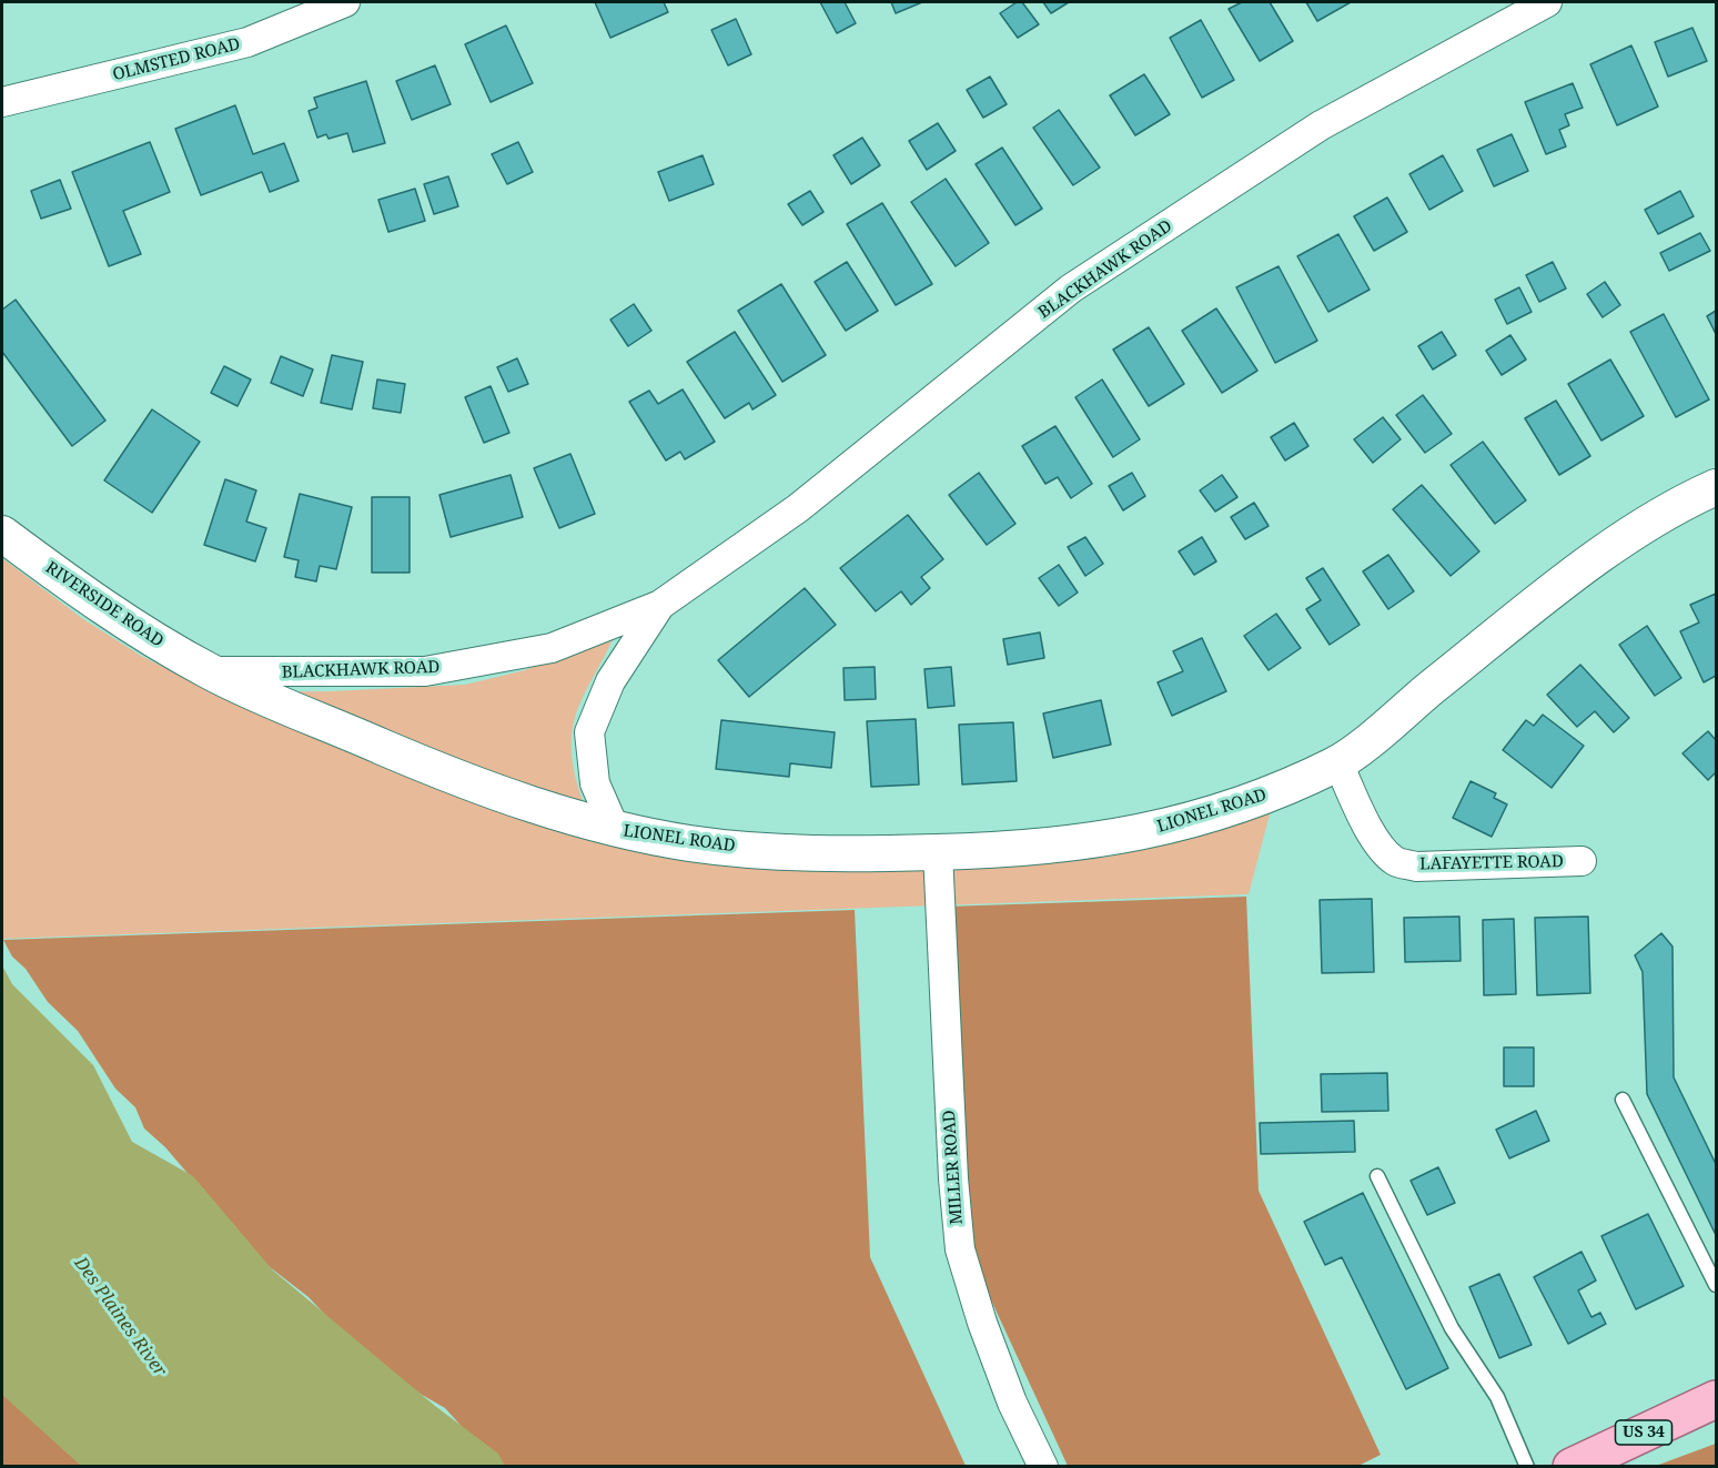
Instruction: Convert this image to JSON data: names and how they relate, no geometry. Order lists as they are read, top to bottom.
{
  "streets": {
    "main road": ["US 34"],
    "street": [
      "OLMSTED ROAD",
      "BLACKHAWK ROAD",
      "RIVERSIDE ROAD",
      "LIONEL ROAD",
      "LAFAYETTE ROAD",
      "MILLER ROAD"
    ]
  },
  "crossings": [
    ["BLACKHAWK ROAD", "RIVERSIDE ROAD"],
    ["BLACKHAWK ROAD", "LIONEL ROAD"],
    ["RIVERSIDE ROAD", "LIONEL ROAD"],
    ["LIONEL ROAD", "LAFAYETTE ROAD"],
    ["LIONEL ROAD", "MILLER ROAD"]
  ],
  "water": ["Des Plaines River"]
}
